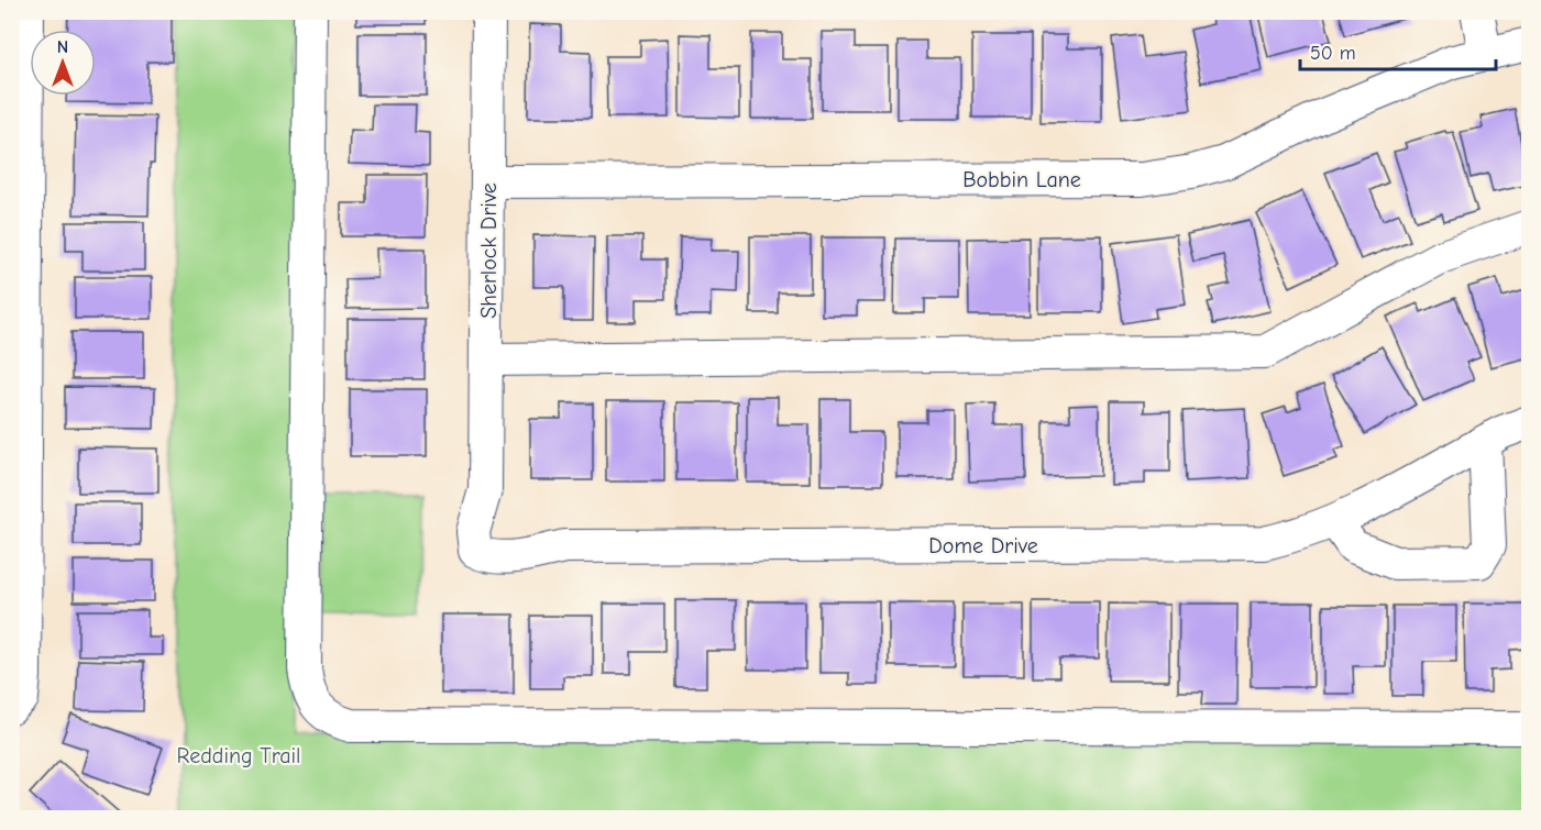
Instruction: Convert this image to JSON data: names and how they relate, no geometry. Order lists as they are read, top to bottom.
{
  "streets": {
    "street": ["Bobbin Lane", "Sherlock Drive", "Dome Drive"]
  },
  "crossings": [
    ["Bobbin Lane", "Sherlock Drive"],
    ["Sherlock Drive", "Dome Drive"]
  ],
  "parks": ["Redding Trail"],
  "scale_bar": "50 m",
  "north": "top"
}
